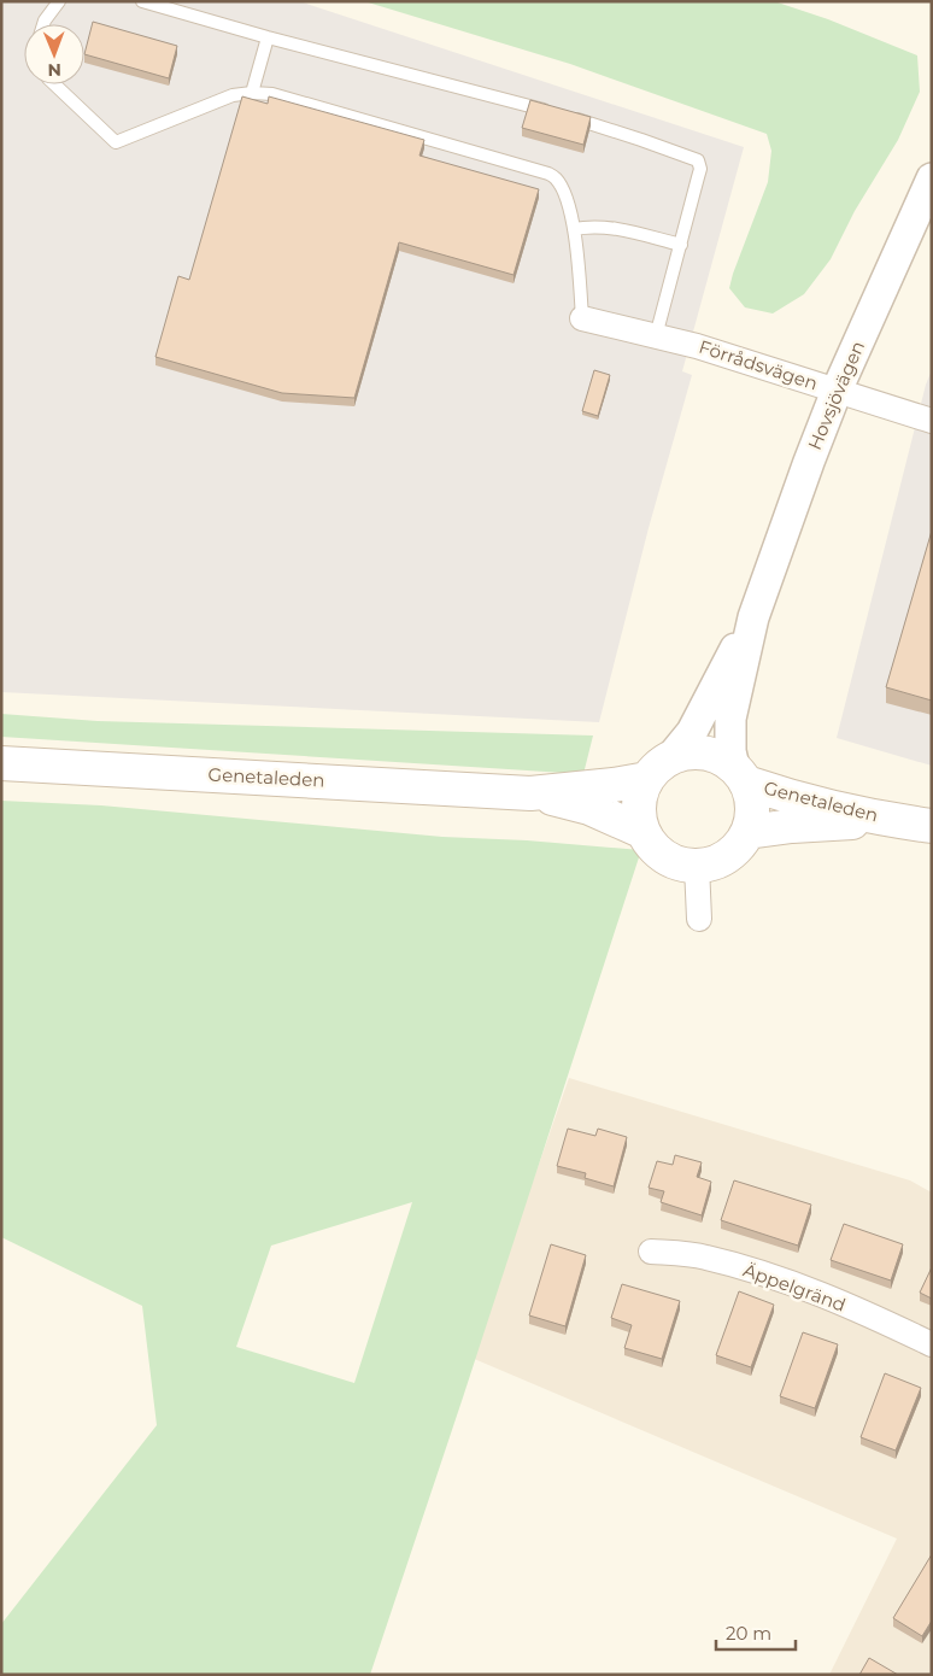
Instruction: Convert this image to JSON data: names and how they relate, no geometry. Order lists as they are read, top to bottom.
{
  "streets": {
    "main road": ["Genetaleden"],
    "street": ["Förrådsvägen", "Hovsjövägen", "Äppelgränd"]
  },
  "crossings": [
    ["Förrådsvägen", "Hovsjövägen"],
    ["Hovsjövägen", "Genetaleden"]
  ],
  "scale_bar": "20 m",
  "north": "bottom"
}
